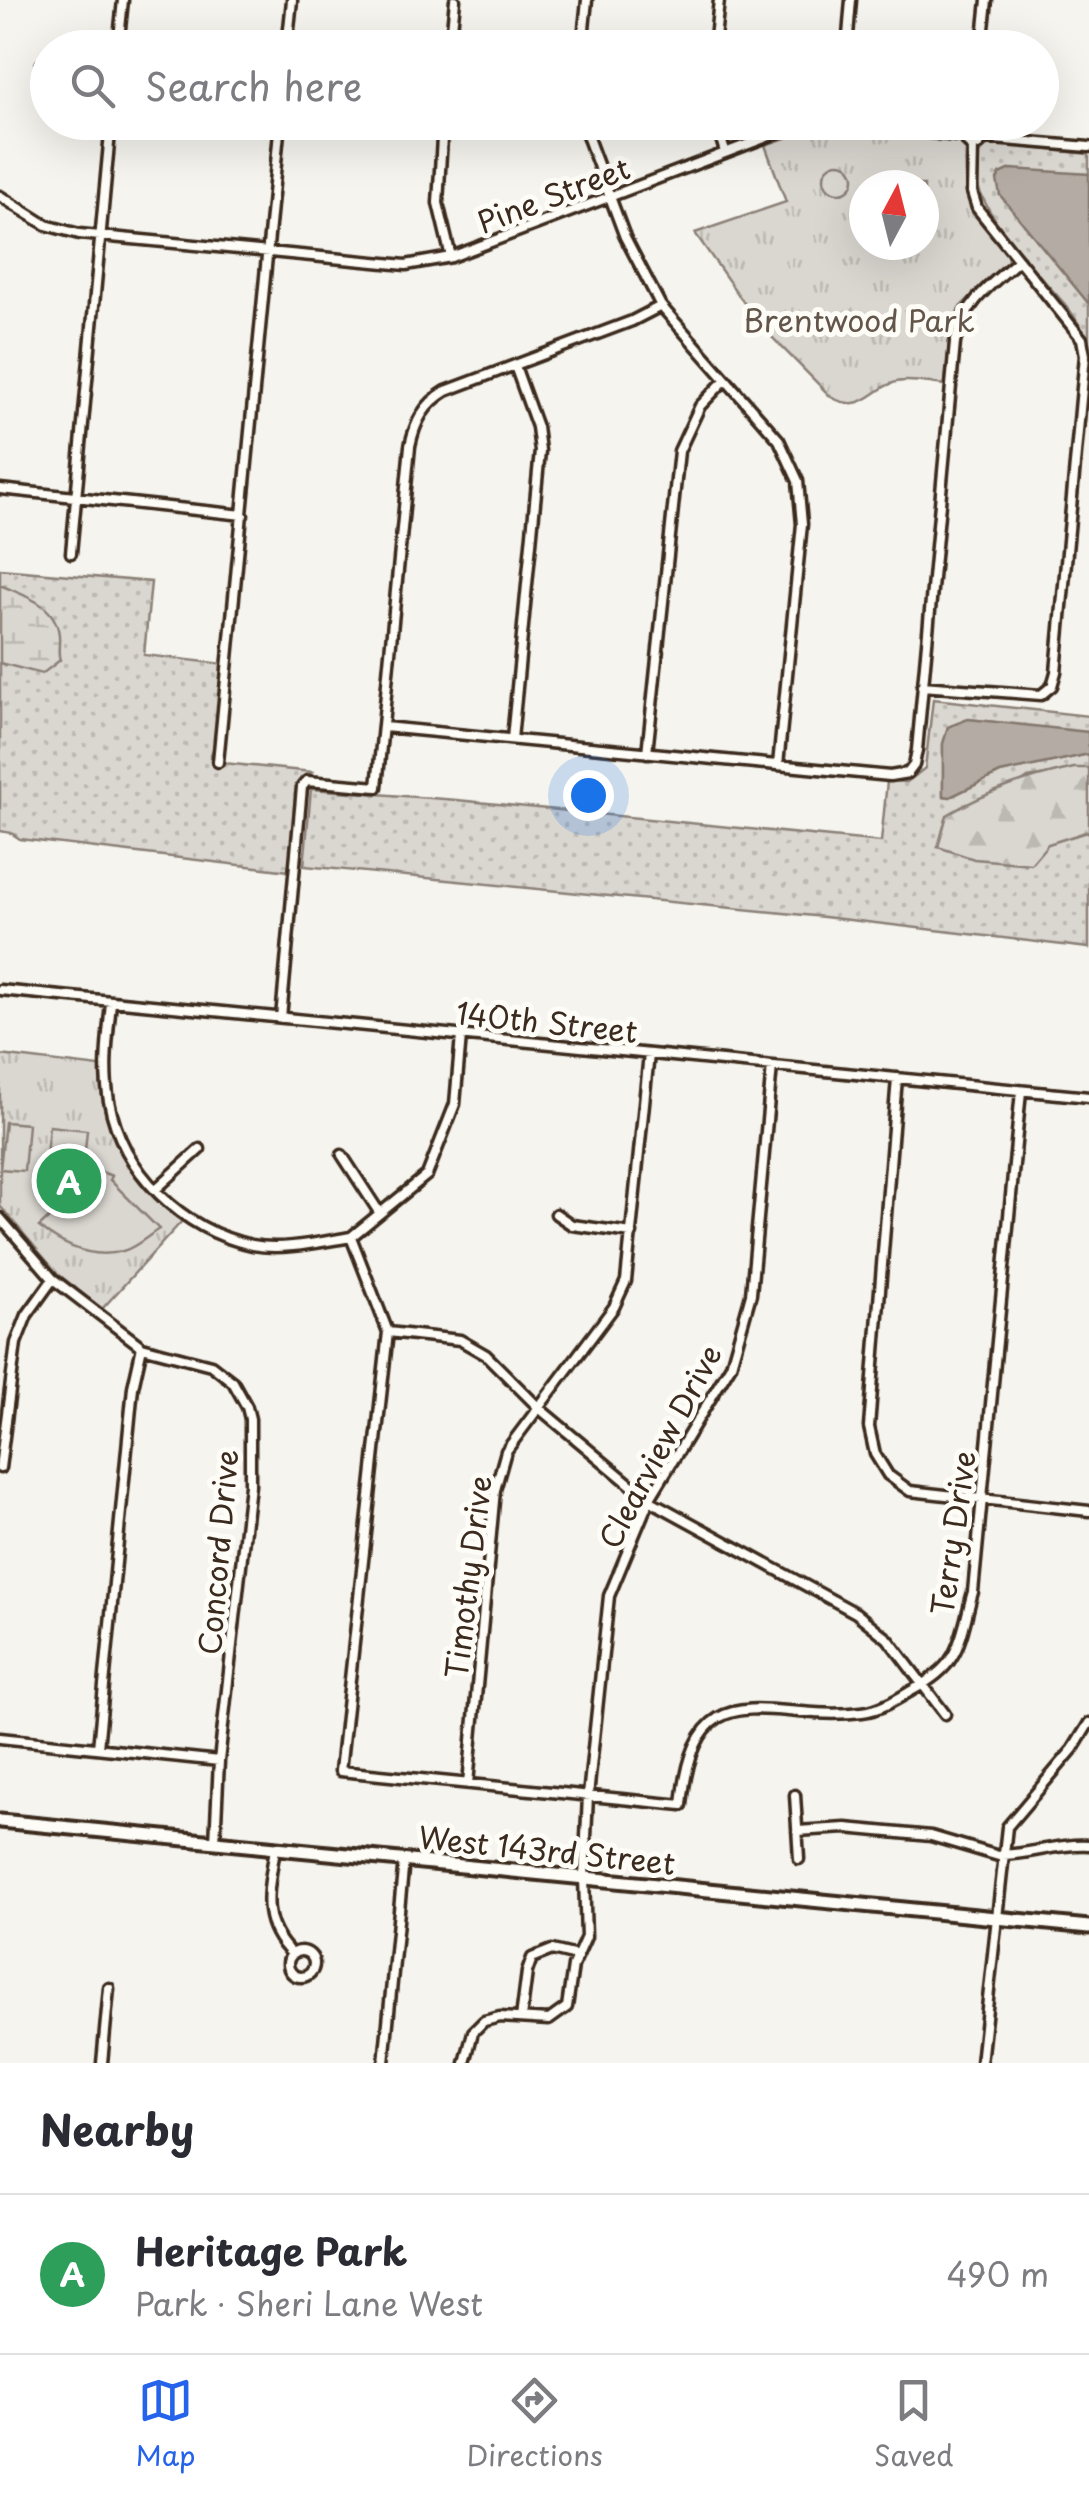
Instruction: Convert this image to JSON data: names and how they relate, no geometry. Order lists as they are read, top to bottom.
{
  "streets": {
    "main road": ["West 143rd Street"],
    "street": [
      "Pine Street",
      "140th Street",
      "Clearview Drive",
      "Terry Drive",
      "Concord Drive",
      "Timothy Drive"
    ]
  },
  "crossings": [
    ["140th Street", "Clearview Drive"],
    ["140th Street", "Terry Drive"],
    ["140th Street", "Timothy Drive"],
    ["Clearview Drive", "Terry Drive"],
    ["Clearview Drive", "West 143rd Street"],
    ["Concord Drive", "West 143rd Street"]
  ],
  "parks": ["Brentwood Park"],
  "north": "top",
  "page": {
    "search": "Search here",
    "pins": "A",
    "heading": "Nearby",
    "list": [
      {
        "mark": "A",
        "name": "Heritage Park",
        "note": "Park · Sheri Lane West",
        "value": "490 m"
      }
    ],
    "nav": ["Map", "Directions", "Saved"]
  }
}
